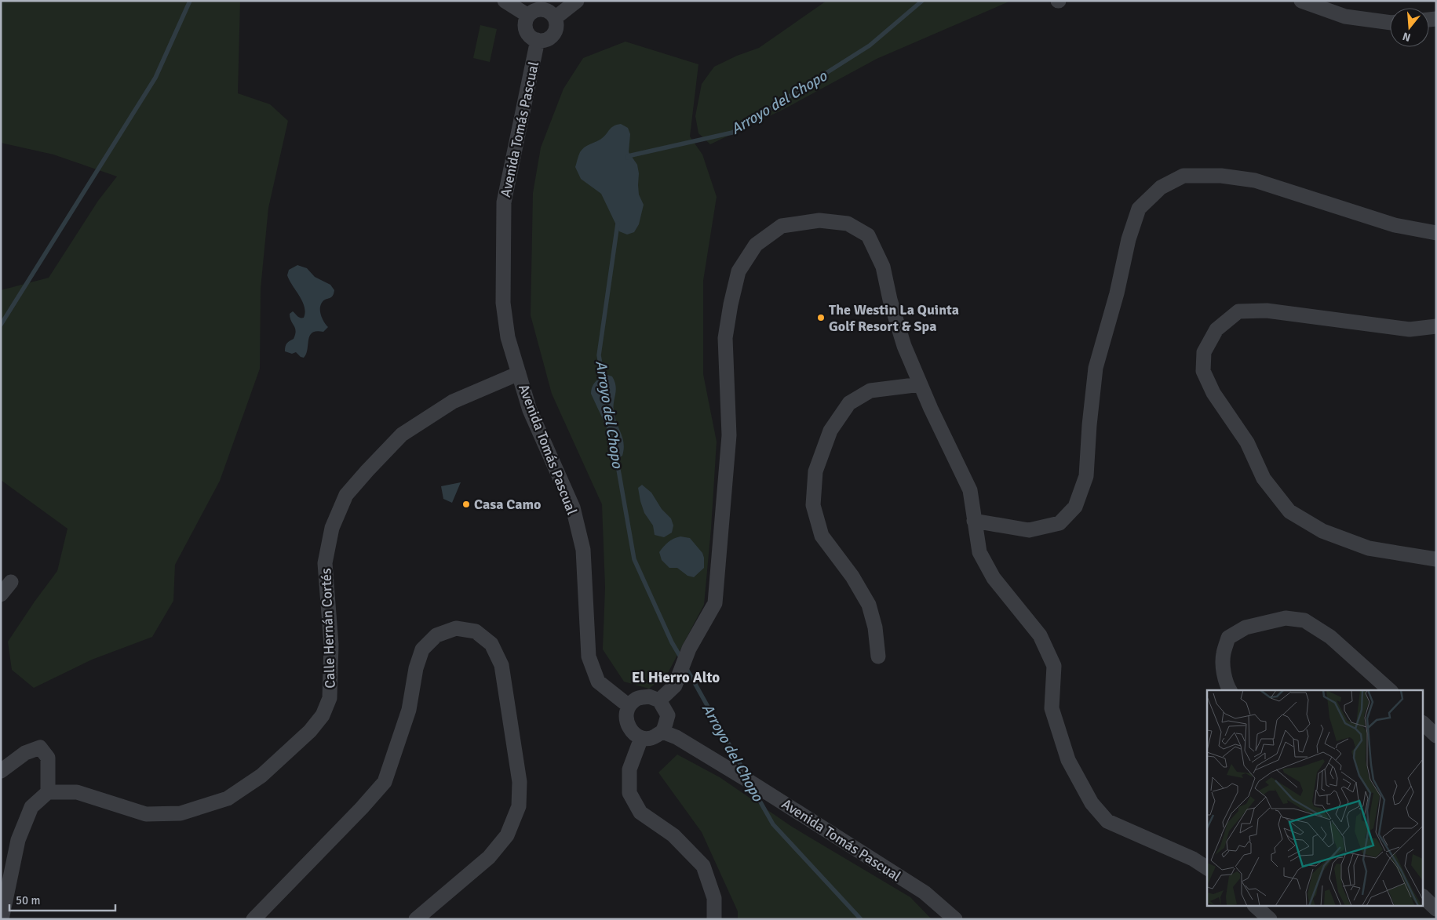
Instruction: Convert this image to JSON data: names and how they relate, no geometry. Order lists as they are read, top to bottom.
{
  "streets": {
    "street": ["Avenida Tomás Pascual", "Calle Hernán Cortés"]
  },
  "crossings": [
    ["Avenida Tomás Pascual", "Calle Hernán Cortés"]
  ],
  "districts": ["El Hierro Alto"],
  "water": ["Arroyo del Chopo"],
  "places": ["The Westin La Quinta Golf Resort & Spa", "Casa Camo"],
  "scale_bar": "50 m",
  "north": "bottom"
}
